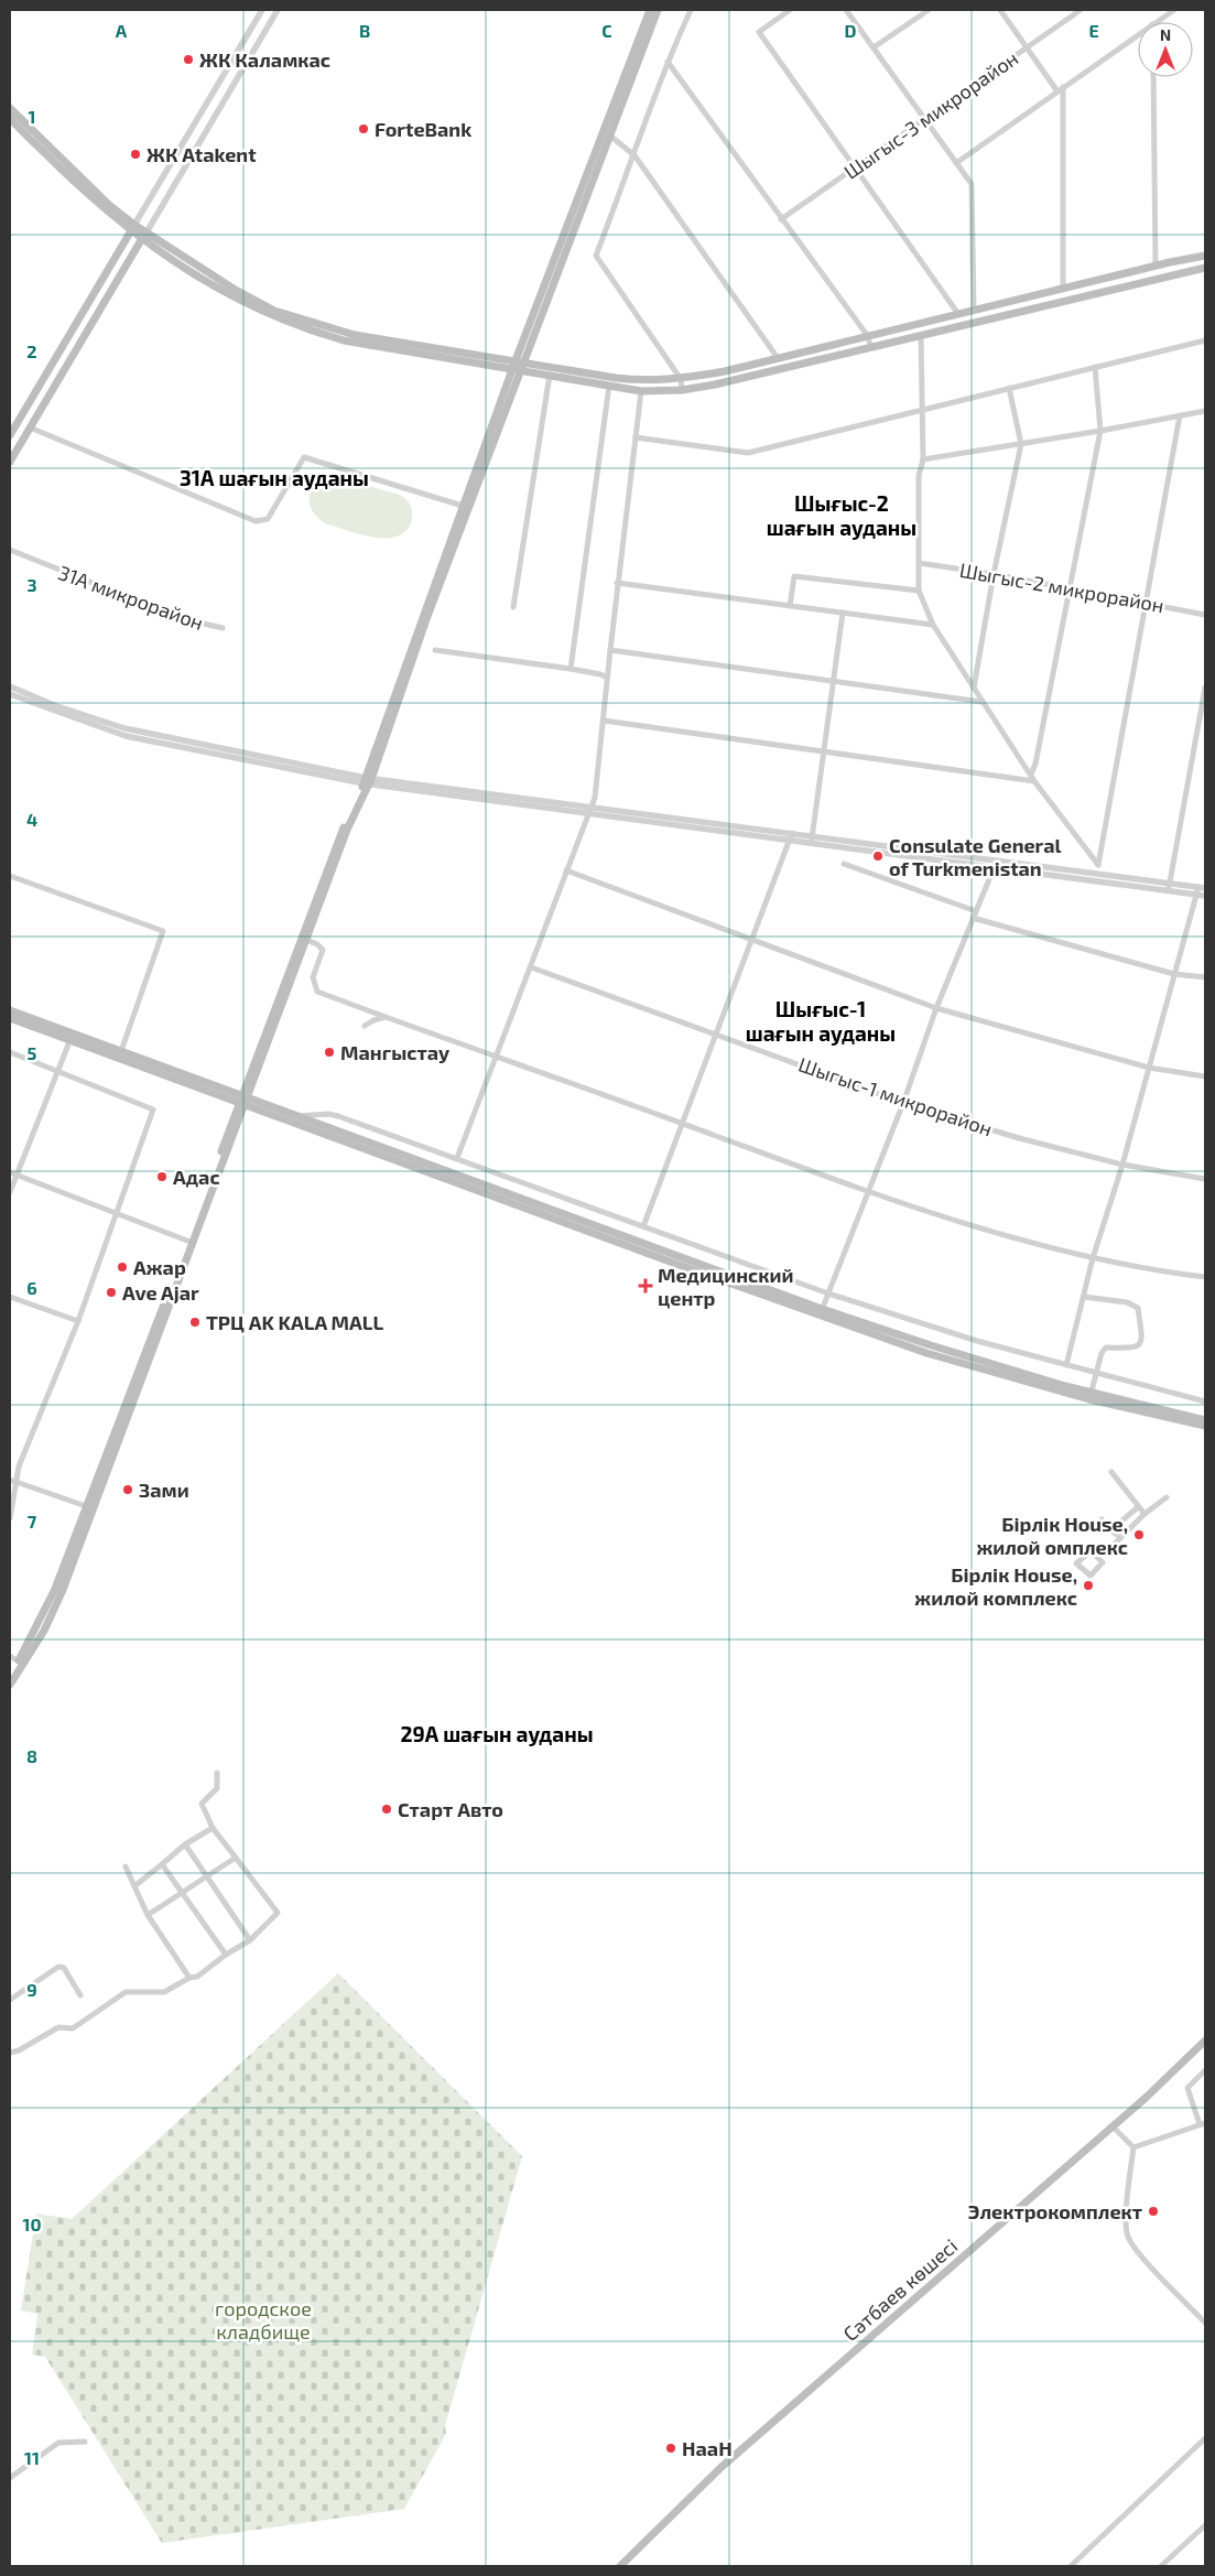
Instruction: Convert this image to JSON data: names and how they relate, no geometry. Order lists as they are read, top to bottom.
{
  "streets": {
    "main road": ["Сәтбаев көшесі"],
    "street": [
      "Шыгыс-3 микрорайон",
      "Шыгыс-2 микрорайон",
      "31А микрорайон",
      "Шыгыс-1 микрорайон"
    ]
  },
  "districts": [
    "31А шағын ауданы",
    "Шығыс-2 шағын ауданы",
    "Шығыс-1 шағын ауданы",
    "29А шағын ауданы"
  ],
  "parks": ["городское кладбище"],
  "places": {
    "other": [
      "ЖК Каламкас",
      "ForteBank",
      "ЖК Atakent",
      "Consulate General of Turkmenistan",
      "Мангыстау",
      "Адас",
      "Ажар",
      "Ave Ajar",
      "ТРЦ AK KALA MALL",
      "Зами",
      "Бірлік House, жилой омплекс",
      "Бірлік House, жилой комплекс",
      "Старт Авто",
      "Электрокомплект",
      "НааН"
    ],
    "health": ["Медицинский центр"]
  },
  "north": "top",
  "grid": {
    "columns": [
      "A",
      "B",
      "C",
      "D",
      "E"
    ],
    "rows": [
      "1",
      "2",
      "3",
      "4",
      "5",
      "6",
      "7",
      "8",
      "9",
      "10",
      "11"
    ]
  }
}
